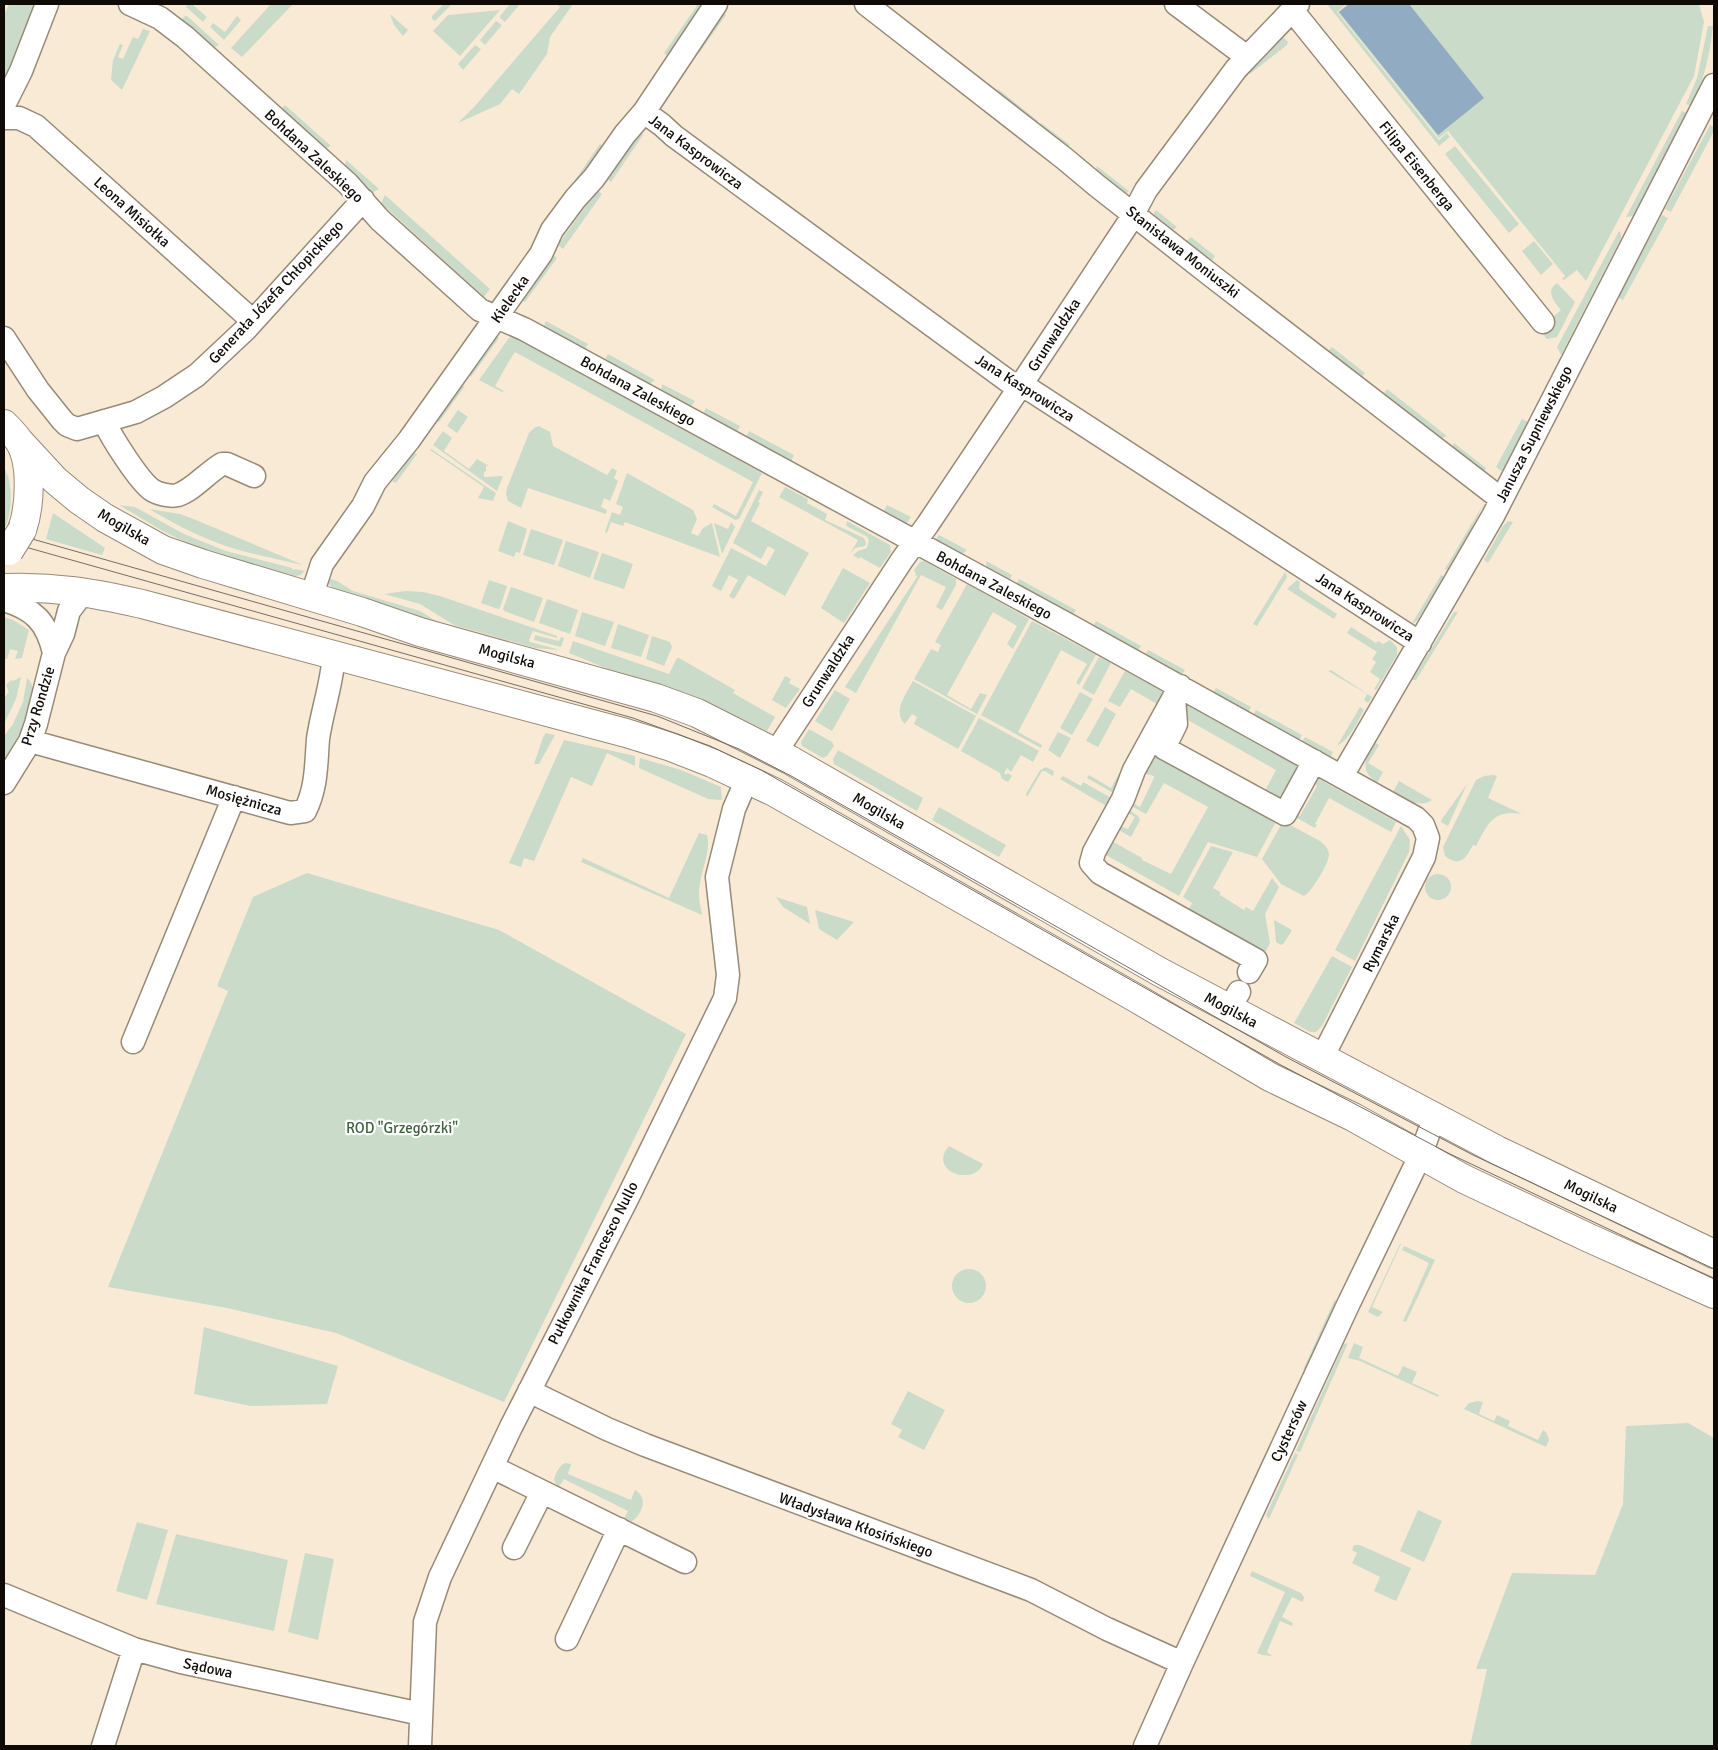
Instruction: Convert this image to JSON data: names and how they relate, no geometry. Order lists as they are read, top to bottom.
{
  "streets": {
    "main road": ["Mogilska"],
    "street": [
      "Jana Kasprowicza",
      "Bohdana Zaleskiego",
      "Filipa Eisenberga",
      "Leona Misiołka",
      "Stanisława Moniuszki",
      "Generała Józefa Chłopickiego",
      "Kielecka",
      "Grunwaldzka",
      "Janusza Supniewskiego",
      "Przy Rondzie",
      "Mosiężnicza",
      "Rymarska",
      "Pułkownika Francesco Nullo",
      "Cystersów",
      "Władysława Kłosińskiego",
      "Sądowa"
    ]
  },
  "crossings": [
    ["Jana Kasprowicza", "Kielecka"],
    ["Jana Kasprowicza", "Grunwaldzka"],
    ["Jana Kasprowicza", "Janusza Supniewskiego"],
    ["Bohdana Zaleskiego", "Generała Józefa Chłopickiego"],
    ["Bohdana Zaleskiego", "Kielecka"],
    ["Bohdana Zaleskiego", "Grunwaldzka"],
    ["Bohdana Zaleskiego", "Janusza Supniewskiego"],
    ["Bohdana Zaleskiego", "Rymarska"],
    ["Filipa Eisenberga", "Grunwaldzka"],
    ["Leona Misiołka", "Generała Józefa Chłopickiego"],
    ["Stanisława Moniuszki", "Grunwaldzka"],
    ["Stanisława Moniuszki", "Janusza Supniewskiego"],
    ["Kielecka", "Mogilska"],
    ["Grunwaldzka", "Mogilska"],
    ["Mogilska", "Rymarska"],
    ["Mogilska", "Cystersów"],
    ["Przy Rondzie", "Mosiężnicza"],
    ["Pułkownika Francesco Nullo", "Władysława Kłosińskiego"],
    ["Pułkownika Francesco Nullo", "Sądowa"],
    ["Cystersów", "Władysława Kłosińskiego"]
  ],
  "parks": ["ROD \"Grzegórzki\""]
}
